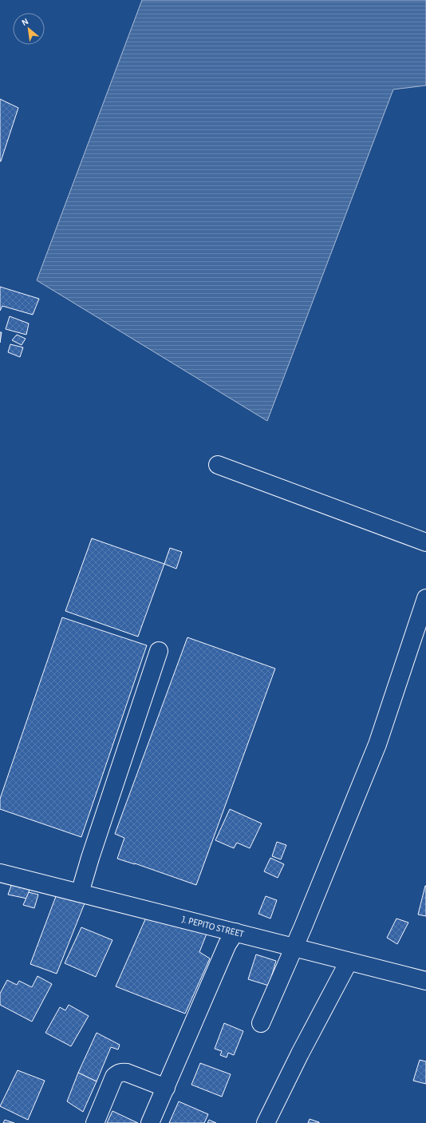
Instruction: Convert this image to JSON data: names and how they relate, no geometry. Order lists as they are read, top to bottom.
{
  "streets": {
    "street": ["J. PEPITO STREET"]
  },
  "north": "top left"
}
